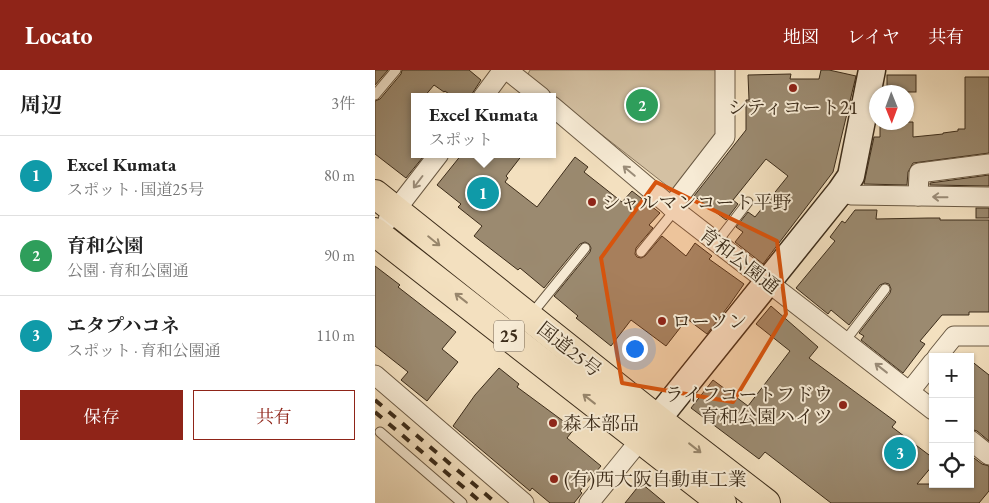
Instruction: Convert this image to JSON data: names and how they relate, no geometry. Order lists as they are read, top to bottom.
{
  "streets": {
    "highway": ["25", "国道25号"],
    "street": ["育和公園通"]
  },
  "one_way": ["育和公園通"],
  "places": [
    "シティコート21",
    "シャルマンコート平野",
    "ローソン",
    "ライフコートフドウ 育和公園ハイツ",
    "森本部品",
    "(有)西大阪自動車工業"
  ],
  "north": "bottom",
  "page": {
    "header": "Locato",
    "nav": ["地図", "レイヤ", "共有"],
    "heading": ["周辺", "3件"],
    "pins": ["2", "1", "3"],
    "popup": ["Excel Kumata", "スポット"],
    "list": [
      {
        "mark": "1",
        "name": "Excel Kumata",
        "note": "スポット · 国道25号",
        "value": "80 m"
      },
      {
        "mark": "2",
        "name": "育和公園",
        "note": "公園 · 育和公園通",
        "value": "90 m"
      },
      {
        "mark": "3",
        "name": "エタプハコネ",
        "note": "スポット · 育和公園通",
        "value": "110 m"
      }
    ],
    "map_buttons": ["+", "−"],
    "buttons": ["保存", "共有"]
  }
}
